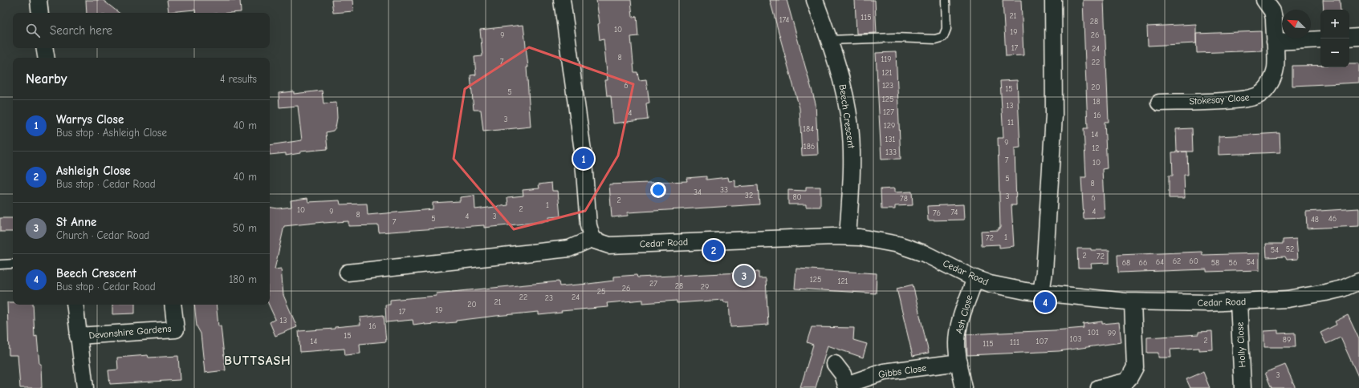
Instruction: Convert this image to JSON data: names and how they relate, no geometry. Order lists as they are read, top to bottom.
{
  "streets": {
    "street": [
      "Stokesay Close",
      "Beech Crescent",
      "Cedar Road",
      "Ash Close",
      "Devonshire Gardens",
      "Holly Close",
      "Gibbs Close"
    ]
  },
  "crossings": [
    ["Beech Crescent", "Cedar Road"],
    ["Cedar Road", "Ash Close"],
    ["Cedar Road", "Holly Close"],
    ["Ash Close", "Gibbs Close"]
  ],
  "districts": ["BUTTSASH"],
  "house_numbers": [
    "21",
    "115",
    "174",
    "28",
    "10",
    "19",
    "9",
    "26",
    "17",
    "24",
    "8",
    "119",
    "7",
    "22",
    "121",
    "6",
    "123",
    "20",
    "15",
    "5",
    "125",
    "18",
    "13",
    "127",
    "4",
    "16",
    "3",
    "11",
    "129",
    "184",
    "14",
    "131",
    "9",
    "186",
    "12",
    "133",
    "7",
    "10",
    "5",
    "8",
    "33",
    "34",
    "32",
    "3",
    "80",
    "6",
    "78",
    "2",
    "1",
    "2",
    "10",
    "9",
    "4",
    "74",
    "76",
    "8",
    "4",
    "3",
    "5",
    "46",
    "48",
    "7",
    "1",
    "72",
    "52",
    "54",
    "2",
    "72",
    "62",
    "60",
    "64",
    "54",
    "68",
    "66",
    "58",
    "56",
    "125",
    "121",
    "27",
    "28",
    "29",
    "26",
    "25",
    "22",
    "24",
    "23",
    "21",
    "20",
    "19",
    "17",
    "13",
    "16",
    "101",
    "99",
    "15",
    "103",
    "89",
    "2",
    "14",
    "107",
    "111",
    "115",
    "3"
  ],
  "north": "top left",
  "page": {
    "map_buttons": ["+", "−"],
    "search": "Search here",
    "heading": ["Nearby", "4 results"],
    "list": [
      {
        "mark": "1",
        "name": "Warrys Close",
        "note": "Bus stop · Ashleigh Close",
        "value": "40 m"
      },
      {
        "mark": "2",
        "name": "Ashleigh Close",
        "note": "Bus stop · Cedar Road",
        "value": "40 m"
      },
      {
        "mark": "3",
        "name": "St Anne",
        "note": "Church · Cedar Road",
        "value": "50 m"
      },
      {
        "mark": "4",
        "name": "Beech Crescent",
        "note": "Bus stop · Cedar Road",
        "value": "180 m"
      }
    ],
    "pins": [
      "1",
      "2",
      "3",
      "4"
    ]
  }
}
